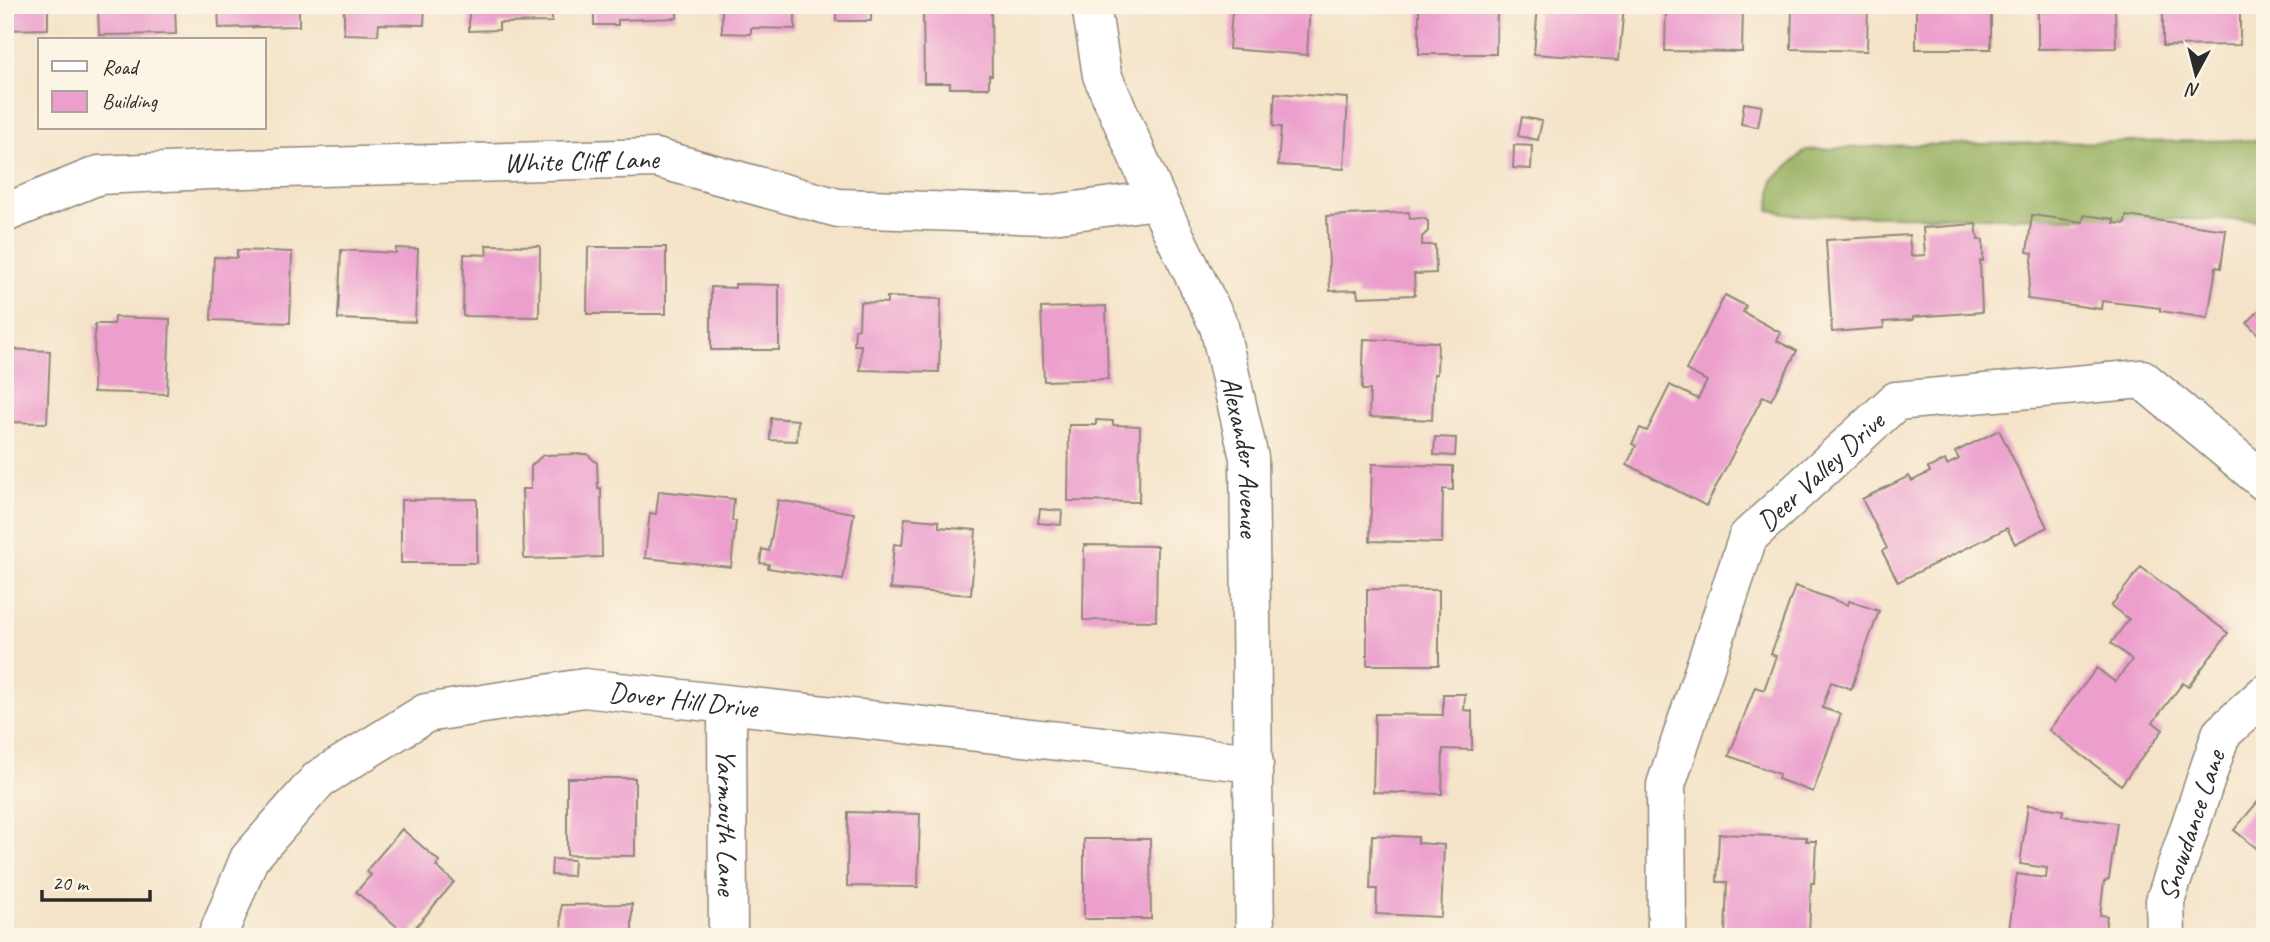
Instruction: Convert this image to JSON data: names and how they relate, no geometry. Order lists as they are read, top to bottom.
{
  "streets": {
    "street": [
      "White Cliff Lane",
      "Alexander Avenue",
      "Deer Valley Drive",
      "Dover Hill Drive",
      "Yarmouth Lane",
      "Snowdance Lane"
    ]
  },
  "crossings": [
    ["White Cliff Lane", "Alexander Avenue"],
    ["Alexander Avenue", "Dover Hill Drive"],
    ["Dover Hill Drive", "Yarmouth Lane"]
  ],
  "legend": ["Road", "Building"],
  "scale_bar": "20 m",
  "north": "bottom"
}
